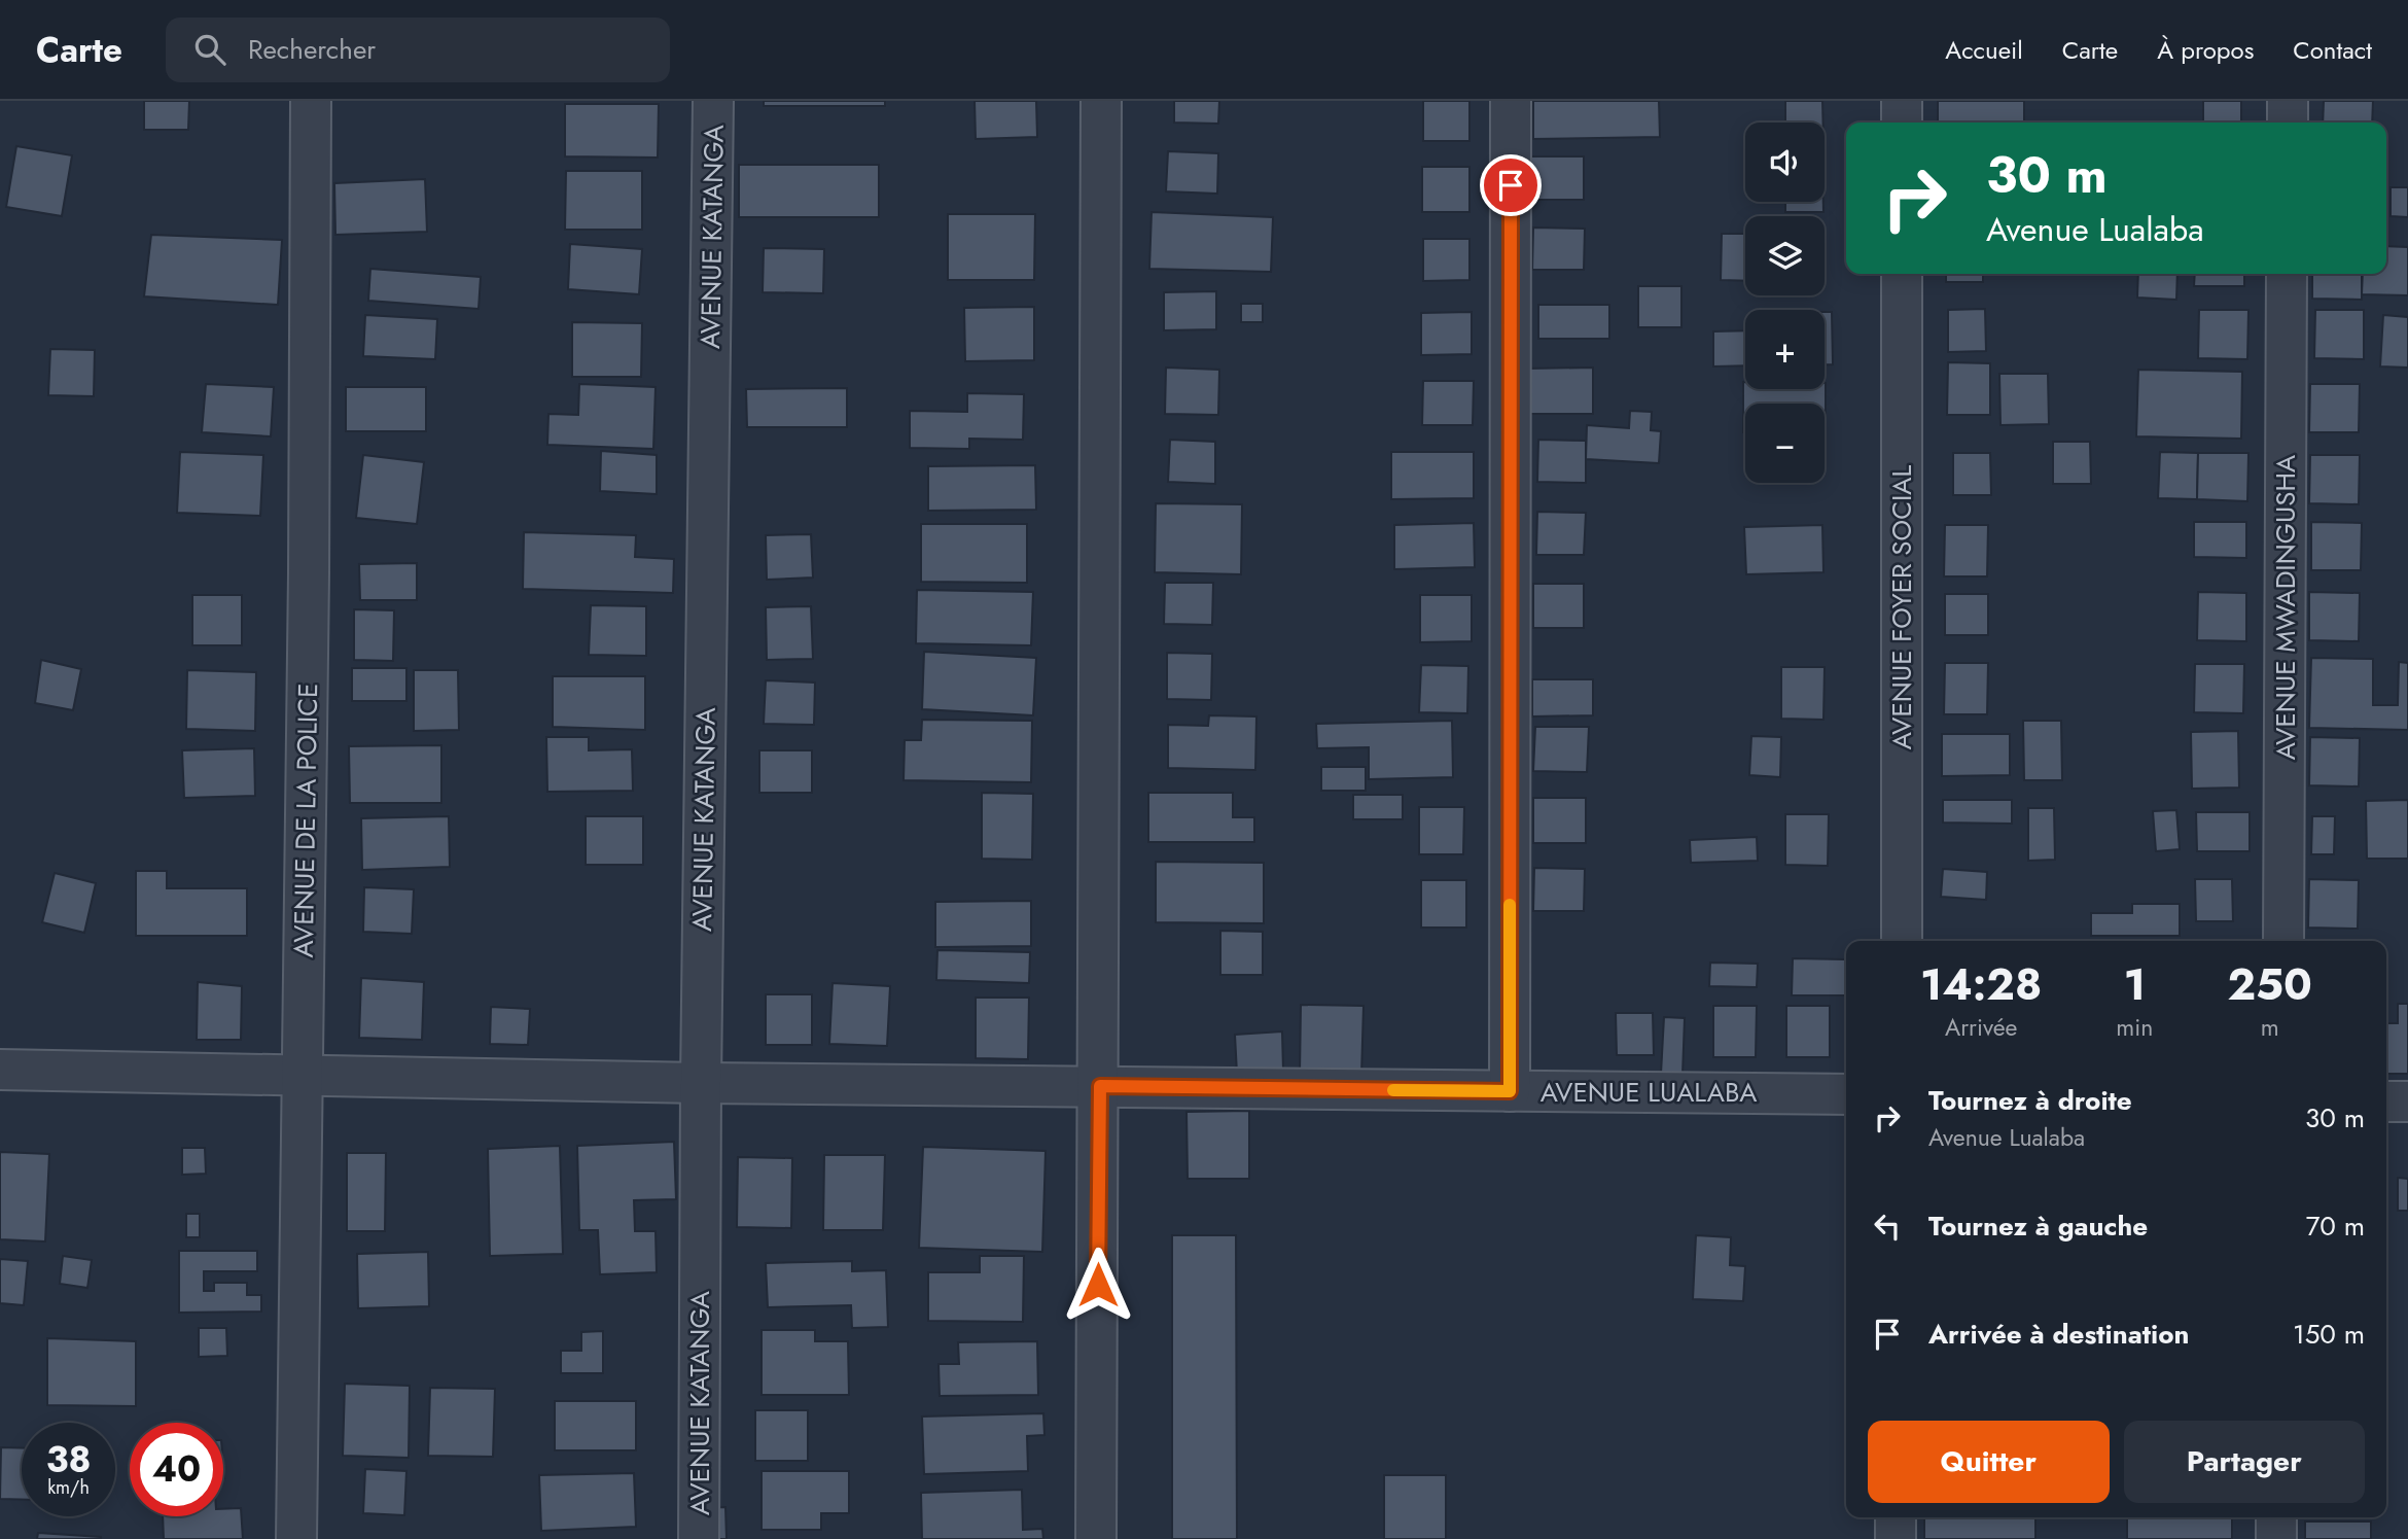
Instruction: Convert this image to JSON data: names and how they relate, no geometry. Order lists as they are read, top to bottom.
{
  "streets": {
    "street": [
      "AVENUE KATANGA",
      "AVENUE FOYER SOCIAL",
      "AVENUE MWADINGUSHA",
      "AVENUE DE LA POLICE",
      "AVENUE LUALABA"
    ]
  },
  "crossings": [
    ["AVENUE KATANGA", "AVENUE LUALABA"],
    ["AVENUE DE LA POLICE", "AVENUE LUALABA"]
  ],
  "page": {
    "header": "Carte",
    "search": "Rechercher",
    "nav": [
      "Accueil",
      "Carte",
      "À propos",
      "Contact"
    ],
    "map_buttons": ["+", "−"],
    "turn": ["30 m", "Avenue Lualaba"],
    "eta": [
      "14:28",
      "Arrivée",
      "1",
      "min",
      "250",
      "m"
    ],
    "list": [
      {
        "name": "Tournez à droite",
        "note": "Avenue Lualaba",
        "value": "30 m"
      },
      {
        "name": "Tournez à gauche",
        "value": "70 m"
      },
      {
        "name": "Arrivée à destination",
        "value": "150 m"
      }
    ],
    "buttons": ["Quitter", "Partager"],
    "speed": "38 km/h",
    "limit": "40"
  }
}
